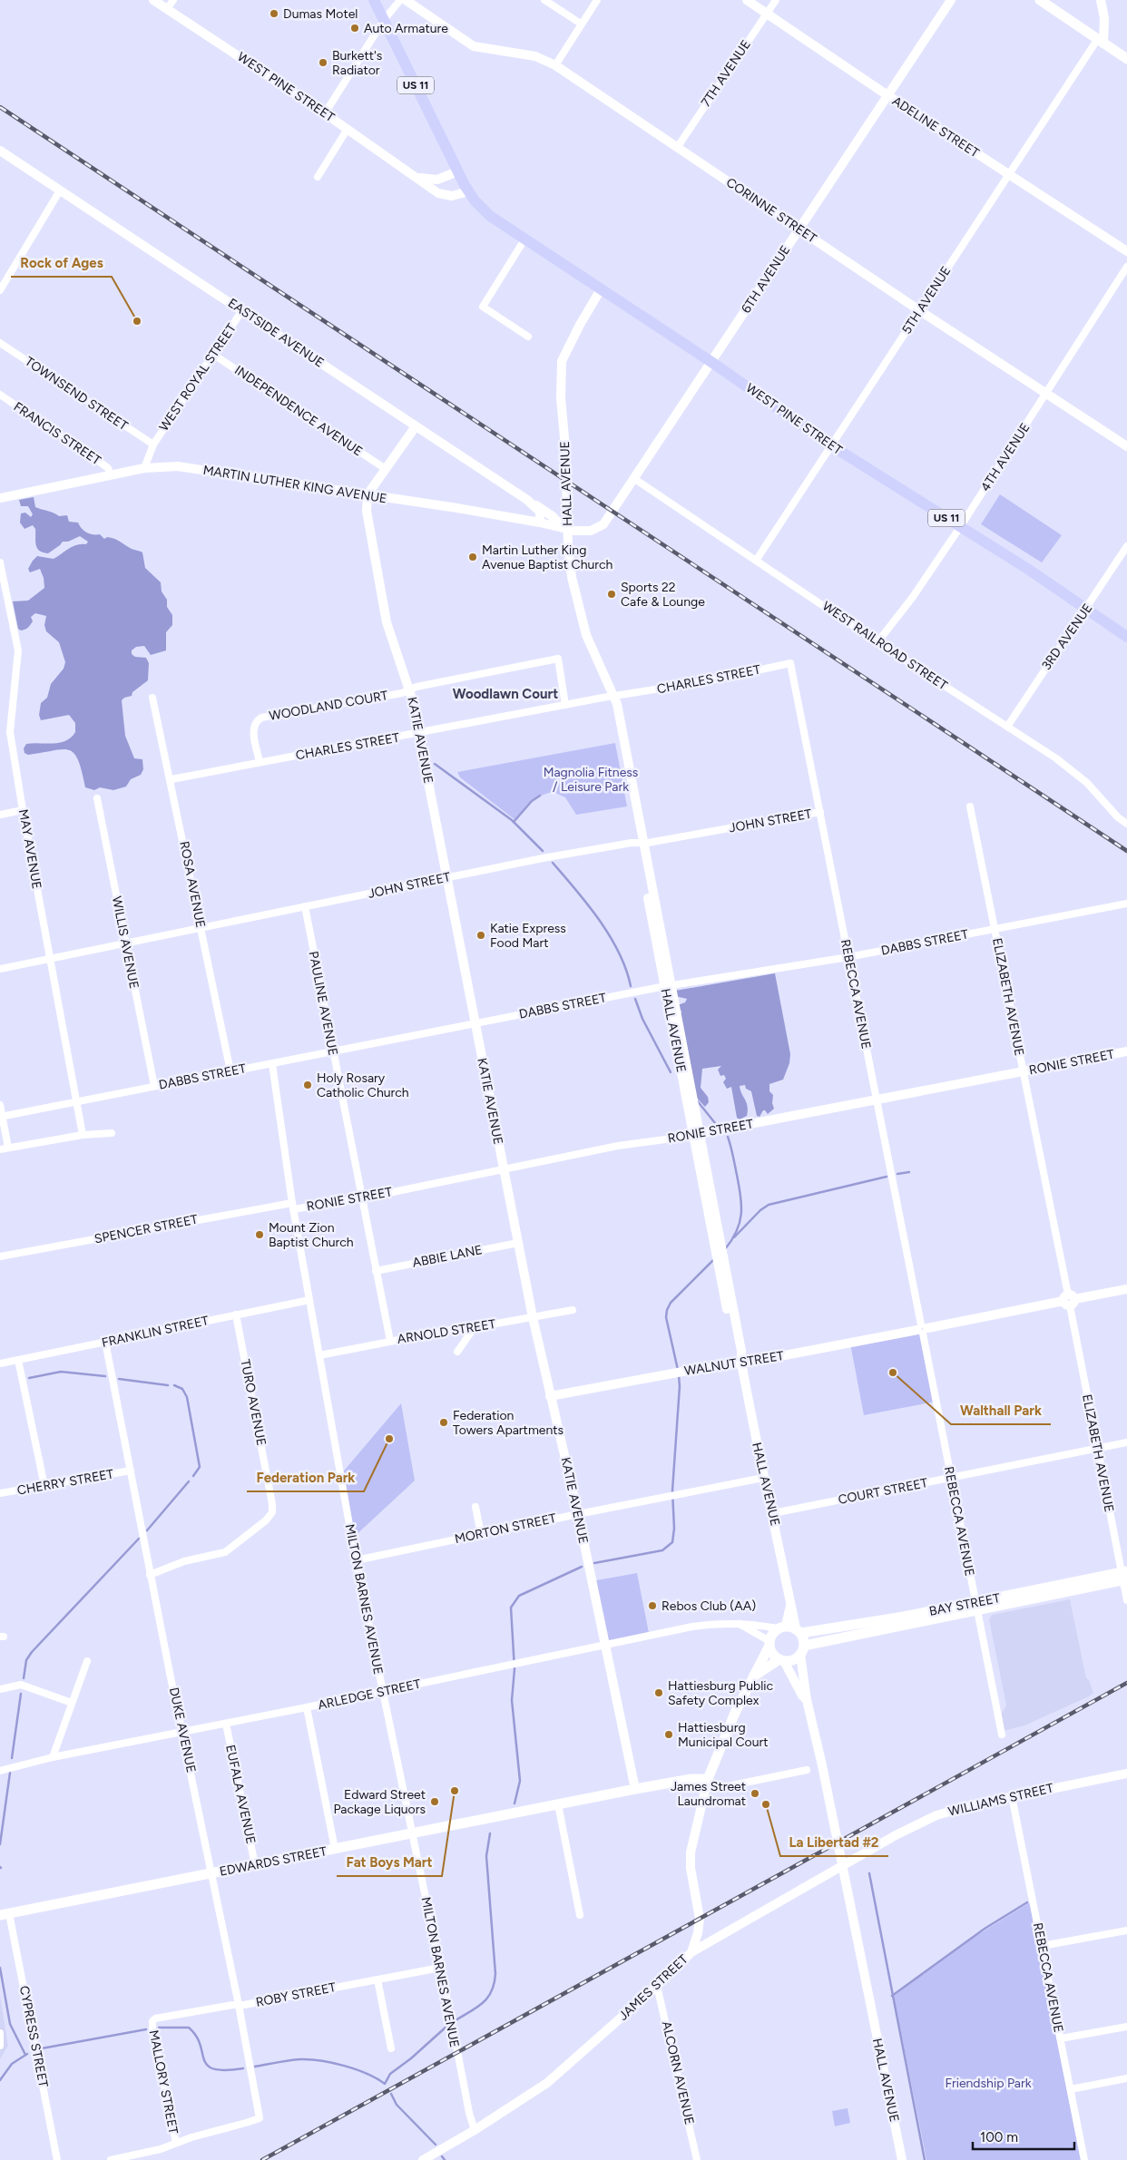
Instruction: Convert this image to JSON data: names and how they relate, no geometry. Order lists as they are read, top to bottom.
{
  "streets": {
    "main road": [
      "US 11",
      "WEST PINE STREET",
      "BAY STREET",
      "EDWARDS STREET",
      "JAMES STREET"
    ],
    "street": [
      "7TH AVENUE",
      "ADELINE STREET",
      "CORINNE STREET",
      "6TH AVENUE",
      "5TH AVENUE",
      "EASTSIDE AVENUE",
      "WEST ROYAL STREET",
      "TOWNSEND STREET",
      "INDEPENDENCE AVENUE",
      "FRANCIS STREET",
      "4TH AVENUE",
      "HALL AVENUE",
      "MARTIN LUTHER KING AVENUE",
      "3RD AVENUE",
      "WEST RAILROAD STREET",
      "CHARLES STREET",
      "WOODLAND COURT",
      "KATIE AVENUE",
      "JOHN STREET",
      "MAY AVENUE",
      "ROSA AVENUE",
      "WILLIS AVENUE",
      "DABBS STREET",
      "REBECCA AVENUE",
      "ELIZABETH AVENUE",
      "PAULINE AVENUE",
      "RONIE STREET",
      "SPENCER STREET",
      "ABBIE LANE",
      "FRANKLIN STREET",
      "ARNOLD STREET",
      "WALNUT STREET",
      "TURO AVENUE",
      "CHERRY STREET",
      "COURT STREET",
      "MORTON STREET",
      "MILTON BARNES AVENUE",
      "ARLEDGE STREET",
      "DUKE AVENUE",
      "EUFALA AVENUE",
      "WILLIAMS STREET",
      "ROBY STREET",
      "CYPRESS STREET",
      "ALCORN AVENUE",
      "MALLORY STREET"
    ]
  },
  "crossings": [
    ["7TH AVENUE", "ADELINE STREET"],
    ["7TH AVENUE", "CORINNE STREET"],
    ["US 11", "WEST PINE STREET"],
    ["WEST PINE STREET", "6TH AVENUE"],
    ["WEST PINE STREET", "5TH AVENUE"],
    ["WEST PINE STREET", "4TH AVENUE"],
    ["WEST PINE STREET", "HALL AVENUE"],
    ["WEST PINE STREET", "3RD AVENUE"],
    ["ADELINE STREET", "6TH AVENUE"],
    ["ADELINE STREET", "5TH AVENUE"],
    ["CORINNE STREET", "6TH AVENUE"],
    ["CORINNE STREET", "5TH AVENUE"],
    ["CORINNE STREET", "4TH AVENUE"],
    ["6TH AVENUE", "MARTIN LUTHER KING AVENUE"],
    ["6TH AVENUE", "WEST RAILROAD STREET"],
    ["5TH AVENUE", "WEST RAILROAD STREET"],
    ["EASTSIDE AVENUE", "WEST ROYAL STREET"],
    ["EASTSIDE AVENUE", "MARTIN LUTHER KING AVENUE"],
    ["WEST ROYAL STREET", "TOWNSEND STREET"],
    ["WEST ROYAL STREET", "INDEPENDENCE AVENUE"],
    ["WEST ROYAL STREET", "MARTIN LUTHER KING AVENUE"],
    ["FRANCIS STREET", "MARTIN LUTHER KING AVENUE"],
    ["4TH AVENUE", "WEST RAILROAD STREET"],
    ["HALL AVENUE", "CHARLES STREET"],
    ["HALL AVENUE", "JOHN STREET"],
    ["HALL AVENUE", "DABBS STREET"],
    ["HALL AVENUE", "RONIE STREET"],
    ["HALL AVENUE", "WALNUT STREET"],
    ["HALL AVENUE", "COURT STREET"],
    ["HALL AVENUE", "MORTON STREET"],
    ["HALL AVENUE", "BAY STREET"],
    ["HALL AVENUE", "ARLEDGE STREET"],
    ["HALL AVENUE", "JAMES STREET"],
    ["MARTIN LUTHER KING AVENUE", "KATIE AVENUE"],
    ["3RD AVENUE", "WEST RAILROAD STREET"],
    ["CHARLES STREET", "WOODLAND COURT"],
    ["CHARLES STREET", "KATIE AVENUE"],
    ["CHARLES STREET", "ROSA AVENUE"],
    ["CHARLES STREET", "REBECCA AVENUE"],
    ["WOODLAND COURT", "KATIE AVENUE"],
    ["KATIE AVENUE", "JOHN STREET"],
    ["KATIE AVENUE", "DABBS STREET"],
    ["KATIE AVENUE", "RONIE STREET"],
    ["KATIE AVENUE", "ABBIE LANE"],
    ["KATIE AVENUE", "ARNOLD STREET"],
    ["KATIE AVENUE", "WALNUT STREET"],
    ["KATIE AVENUE", "MORTON STREET"],
    ["KATIE AVENUE", "ARLEDGE STREET"],
    ["KATIE AVENUE", "EDWARDS STREET"],
    ["JOHN STREET", "MAY AVENUE"],
    ["JOHN STREET", "ROSA AVENUE"],
    ["JOHN STREET", "WILLIS AVENUE"],
    ["JOHN STREET", "REBECCA AVENUE"],
    ["JOHN STREET", "PAULINE AVENUE"],
    ["MAY AVENUE", "DABBS STREET"],
    ["ROSA AVENUE", "DABBS STREET"],
    ["WILLIS AVENUE", "DABBS STREET"],
    ["DABBS STREET", "REBECCA AVENUE"],
    ["DABBS STREET", "ELIZABETH AVENUE"],
    ["DABBS STREET", "PAULINE AVENUE"],
    ["DABBS STREET", "MILTON BARNES AVENUE"],
    ["REBECCA AVENUE", "RONIE STREET"],
    ["REBECCA AVENUE", "WALNUT STREET"],
    ["REBECCA AVENUE", "COURT STREET"],
    ["REBECCA AVENUE", "BAY STREET"],
    ["REBECCA AVENUE", "WILLIAMS STREET"],
    ["ELIZABETH AVENUE", "RONIE STREET"],
    ["ELIZABETH AVENUE", "WALNUT STREET"],
    ["ELIZABETH AVENUE", "COURT STREET"],
    ["ELIZABETH AVENUE", "BAY STREET"],
    ["PAULINE AVENUE", "RONIE STREET"],
    ["PAULINE AVENUE", "ABBIE LANE"],
    ["PAULINE AVENUE", "ARNOLD STREET"],
    ["RONIE STREET", "SPENCER STREET"],
    ["RONIE STREET", "MILTON BARNES AVENUE"],
    ["SPENCER STREET", "MILTON BARNES AVENUE"],
    ["FRANKLIN STREET", "TURO AVENUE"],
    ["FRANKLIN STREET", "MILTON BARNES AVENUE"],
    ["FRANKLIN STREET", "DUKE AVENUE"],
    ["ARNOLD STREET", "MILTON BARNES AVENUE"],
    ["TURO AVENUE", "DUKE AVENUE"],
    ["CHERRY STREET", "DUKE AVENUE"],
    ["MORTON STREET", "MILTON BARNES AVENUE"],
    ["MILTON BARNES AVENUE", "ARLEDGE STREET"],
    ["MILTON BARNES AVENUE", "EDWARDS STREET"],
    ["MILTON BARNES AVENUE", "JAMES STREET"],
    ["MILTON BARNES AVENUE", "ROBY STREET"],
    ["BAY STREET", "ARLEDGE STREET"],
    ["BAY STREET", "JAMES STREET"],
    ["ARLEDGE STREET", "DUKE AVENUE"],
    ["ARLEDGE STREET", "EUFALA AVENUE"],
    ["ARLEDGE STREET", "JAMES STREET"],
    ["DUKE AVENUE", "EDWARDS STREET"],
    ["DUKE AVENUE", "ROBY STREET"],
    ["DUKE AVENUE", "MALLORY STREET"],
    ["EUFALA AVENUE", "EDWARDS STREET"],
    ["WILLIAMS STREET", "JAMES STREET"],
    ["EDWARDS STREET", "JAMES STREET"],
    ["EDWARDS STREET", "CYPRESS STREET"],
    ["JAMES STREET", "ALCORN AVENUE"],
    ["ROBY STREET", "MALLORY STREET"]
  ],
  "districts": ["Woodlawn Court"],
  "parks": ["Magnolia Fitness / Leisure Park", "Friendship Park"],
  "places": [
    "Dumas Motel",
    "Auto Armature",
    "Burkett's Radiator",
    "Rock of Ages",
    "Martin Luther King Avenue Baptist Church",
    "Sports 22 Cafe & Lounge",
    "Katie Express Food Mart",
    "Holy Rosary Catholic Church",
    "Mount Zion Baptist Church",
    "Walthall Park",
    "Federation Towers Apartments",
    "Federation Park",
    "Rebos Club (AA)",
    "Hattiesburg Public Safety Complex",
    "Hattiesburg Municipal Court",
    "Fat Boys Mart",
    "James Street Laundromat",
    "Edward Street Package Liquors",
    "La Libertad #2"
  ],
  "scale_bar": "100 m"
}
